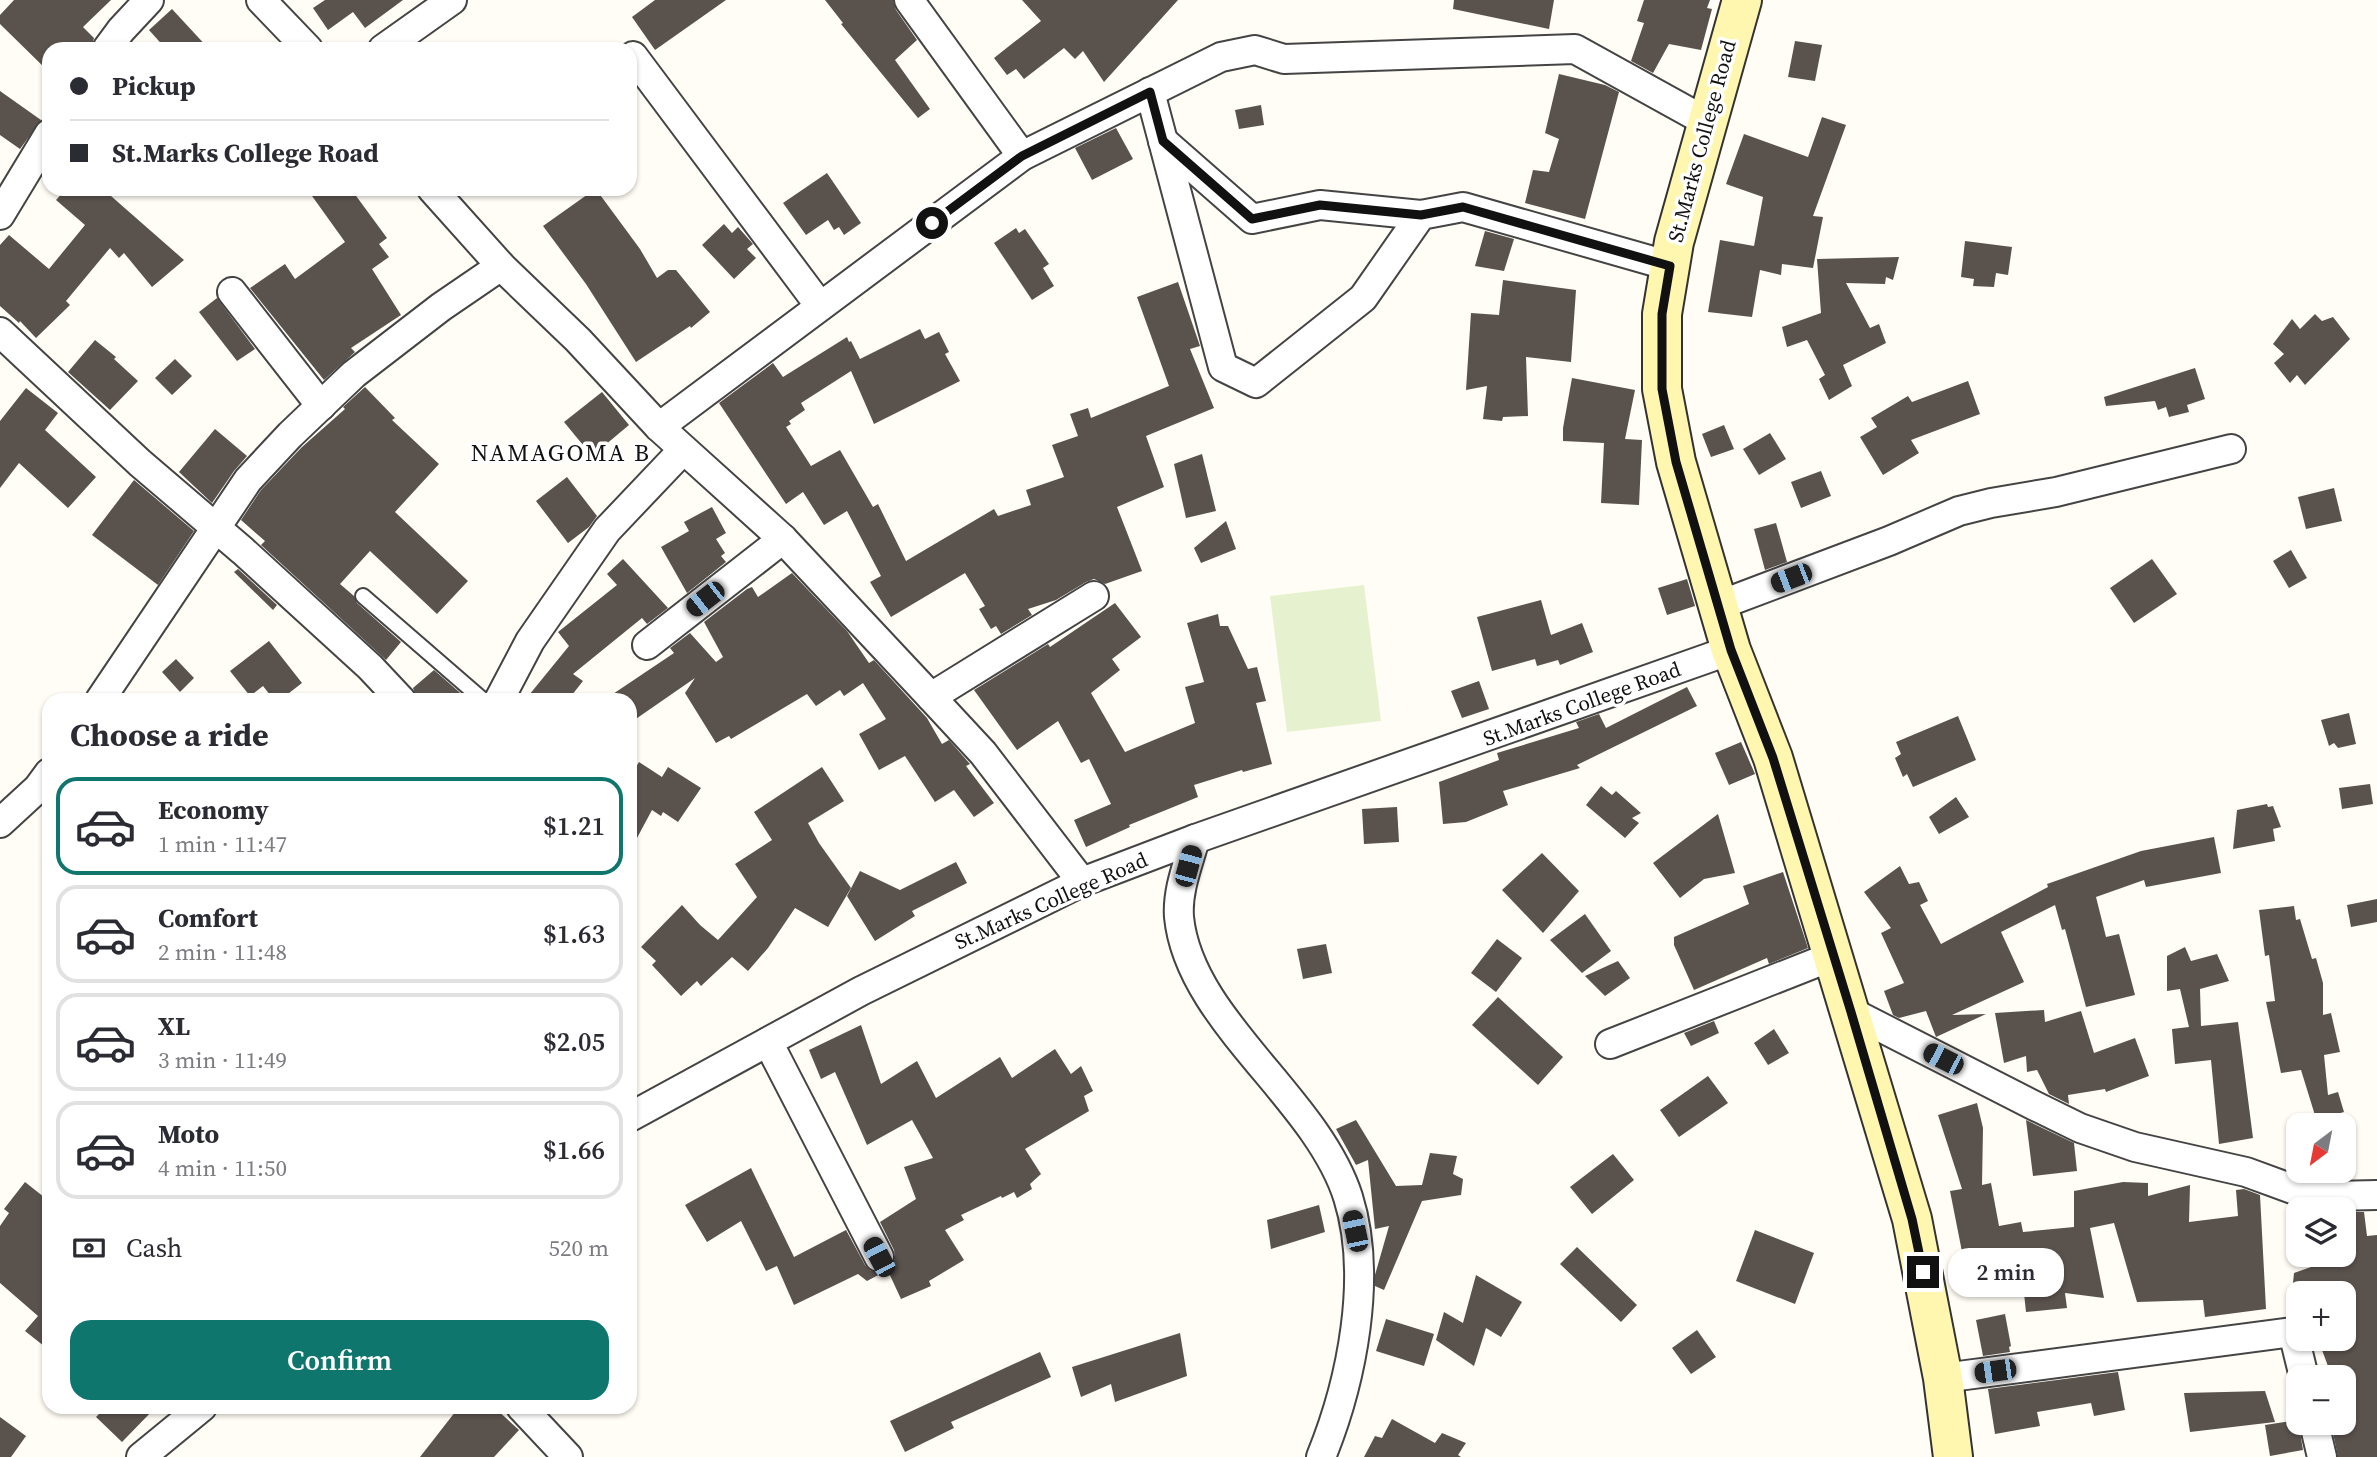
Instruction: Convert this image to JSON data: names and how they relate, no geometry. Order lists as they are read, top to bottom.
{
  "streets": {
    "main road": ["St.Marks College Road"]
  },
  "districts": ["NAMAGOMA B"],
  "north": "bottom left",
  "page": {
    "banner": ["Pickup", "St.Marks College Road"],
    "heading": "Choose a ride",
    "list": [
      {
        "name": "Economy",
        "note": "1 min · 11:47",
        "value": "$1.21"
      },
      {
        "name": "Comfort",
        "note": "2 min · 11:48",
        "value": "$1.63"
      },
      {
        "name": "XL",
        "note": "3 min · 11:49",
        "value": "$2.05"
      },
      {
        "name": "Moto",
        "note": "4 min · 11:50",
        "value": "$1.66"
      }
    ],
    "map_buttons": ["+", "−"],
    "pay": ["Cash", "520 m"],
    "bubble": "2 min",
    "buttons": "Confirm"
  }
}
